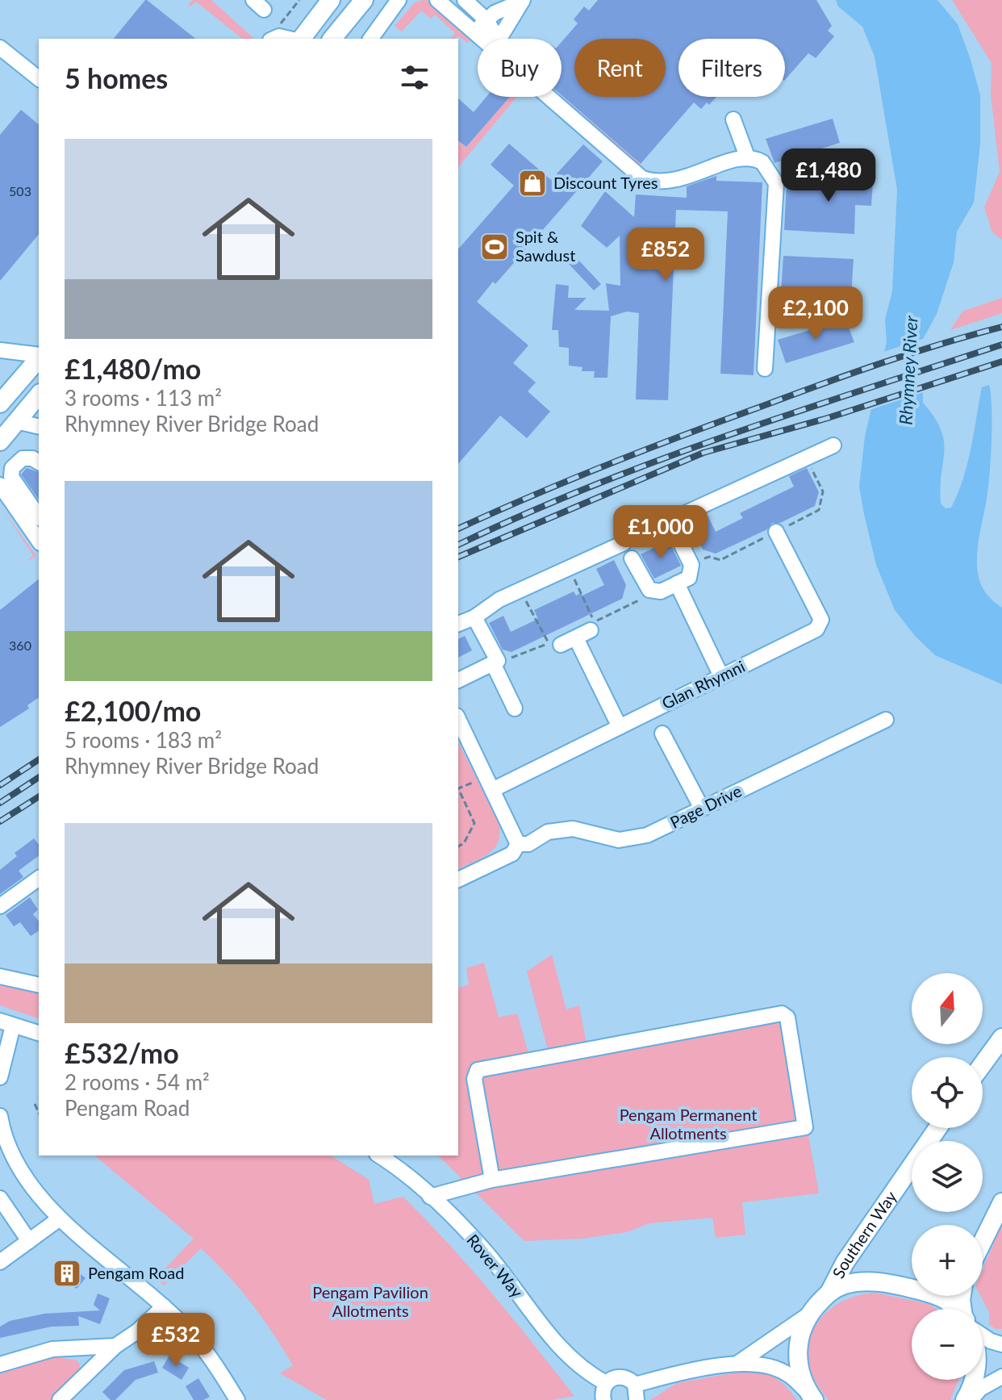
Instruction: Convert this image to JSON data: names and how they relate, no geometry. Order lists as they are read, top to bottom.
{
  "streets": {
    "main road": ["Southern Way"],
    "street": ["Glan Rhymni", "Page Drive", "Rover Way"]
  },
  "water": ["Rhymney River"],
  "parks": ["Pengam Permanent Allotments", "Pengam Pavilion Allotments"],
  "places": {
    "shop": ["Discount Tyres"],
    "sports": ["Spit & Sawdust"],
    "building": ["Pengam Road"]
  },
  "house_numbers": ["503", "360"],
  "north": "top",
  "page": {
    "chip": ["Buy", "Rent", "Filters"],
    "heading": "5 homes",
    "list": [
      {
        "name": "£1,480/mo",
        "note": "3 rooms · 113 m² · Rhymney River Bridge Road"
      },
      {
        "name": "£2,100/mo",
        "note": "5 rooms · 183 m² · Rhymney River Bridge Road"
      },
      {
        "name": "£532/mo",
        "note": "2 rooms · 54 m² · Pengam Road"
      }
    ],
    "price": [
      "£1,480",
      "£852",
      "£2,100",
      "£1,000",
      "£532"
    ],
    "map_buttons": ["+", "−"]
  }
}
